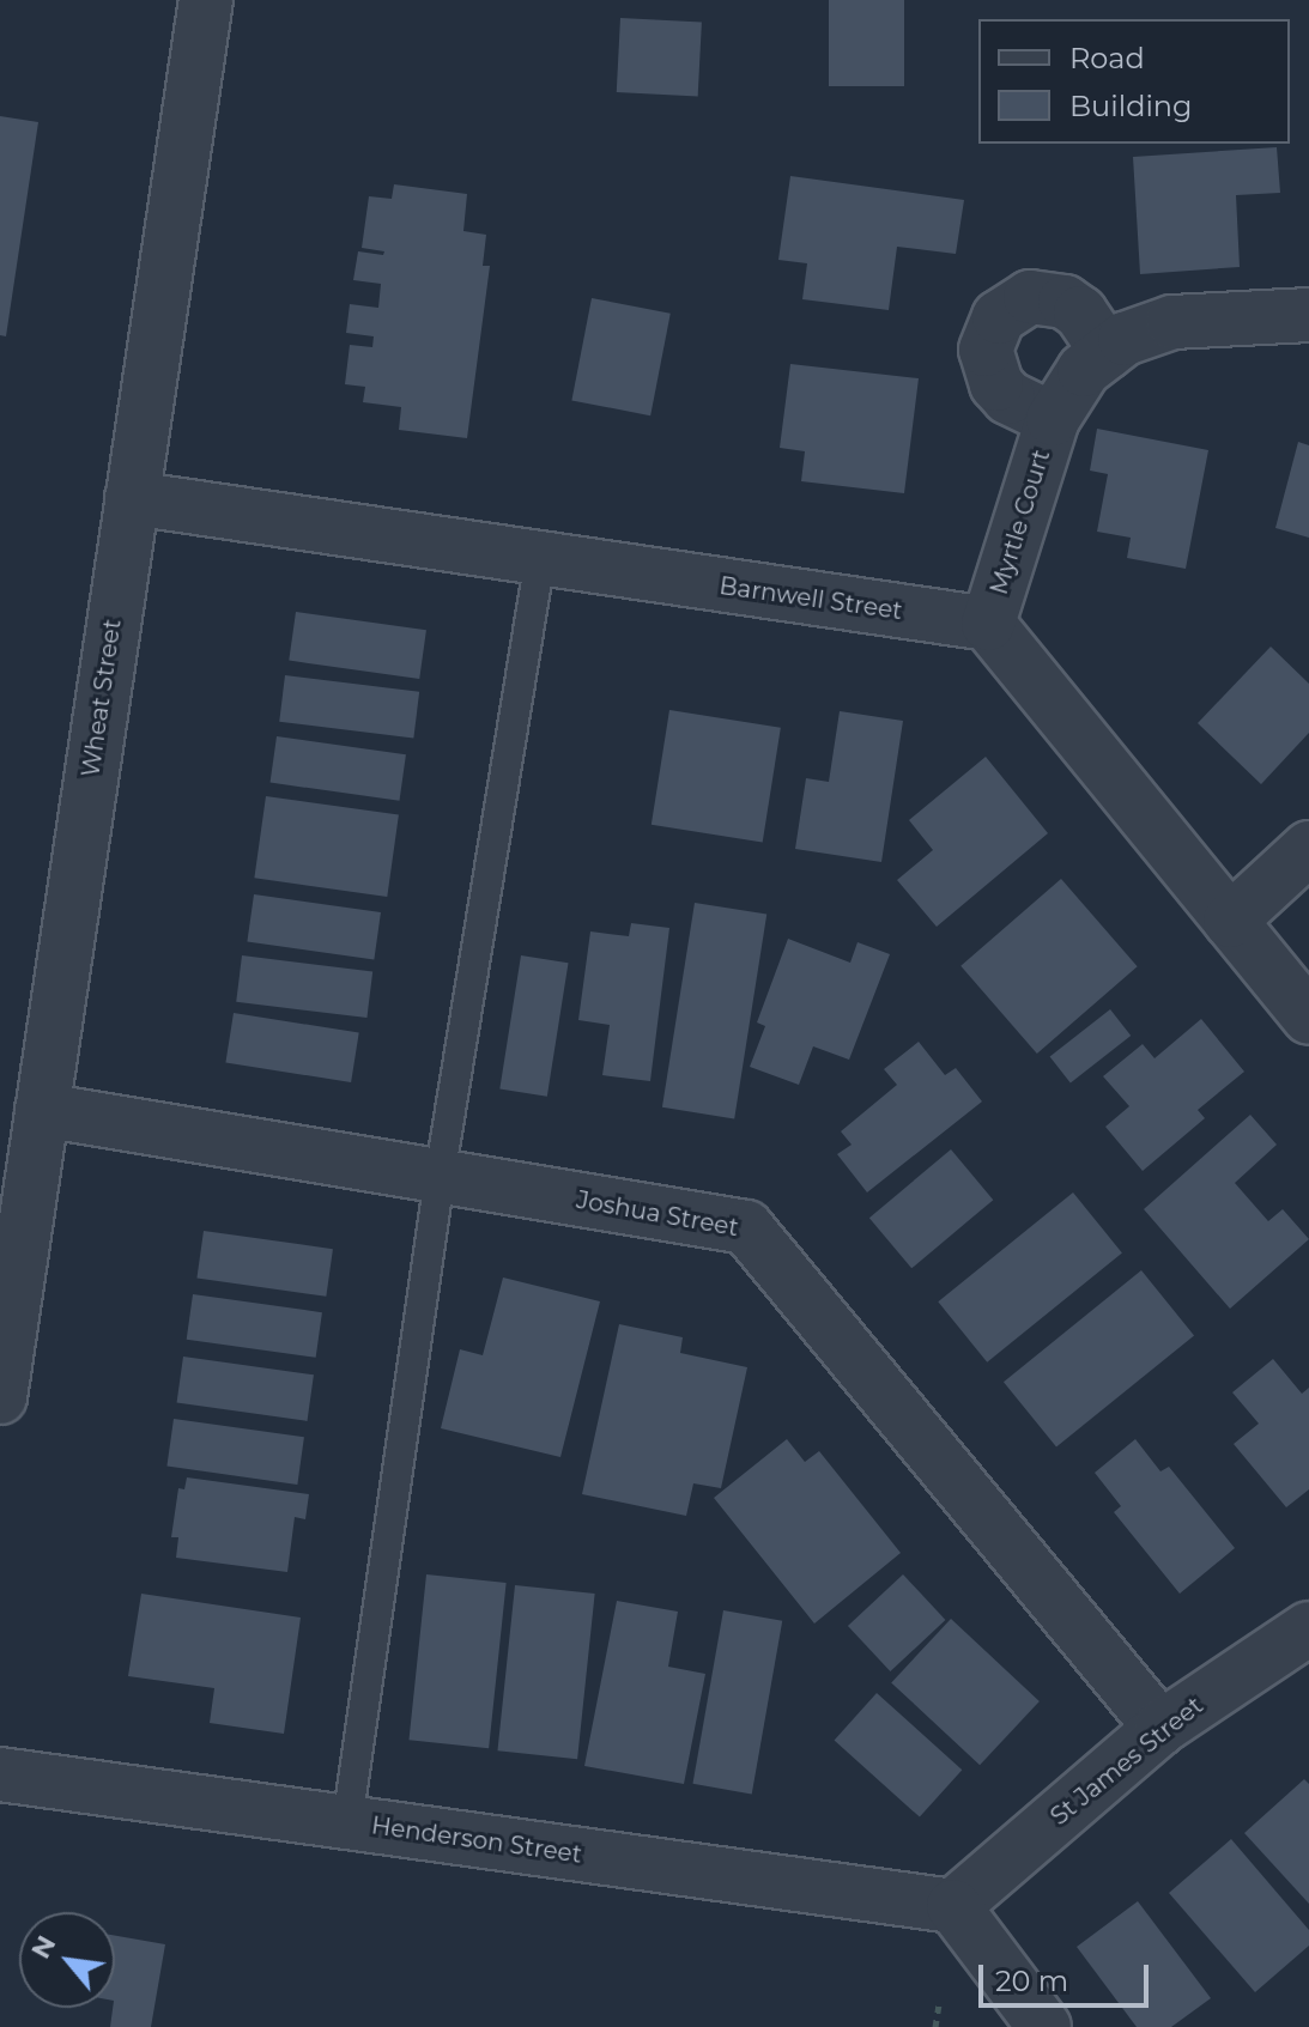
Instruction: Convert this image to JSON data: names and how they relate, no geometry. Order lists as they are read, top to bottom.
{
  "streets": {
    "street": [
      "Myrtle Court",
      "Barnwell Street",
      "Wheat Street",
      "Joshua Street",
      "St James Street",
      "Henderson Street"
    ]
  },
  "crossings": [
    ["Myrtle Court", "Barnwell Street"],
    ["Barnwell Street", "Wheat Street"],
    ["Wheat Street", "Joshua Street"],
    ["Joshua Street", "St James Street"],
    ["St James Street", "Henderson Street"]
  ],
  "legend": ["Road", "Building"],
  "scale_bar": "20 m",
  "north": "top left"
}
